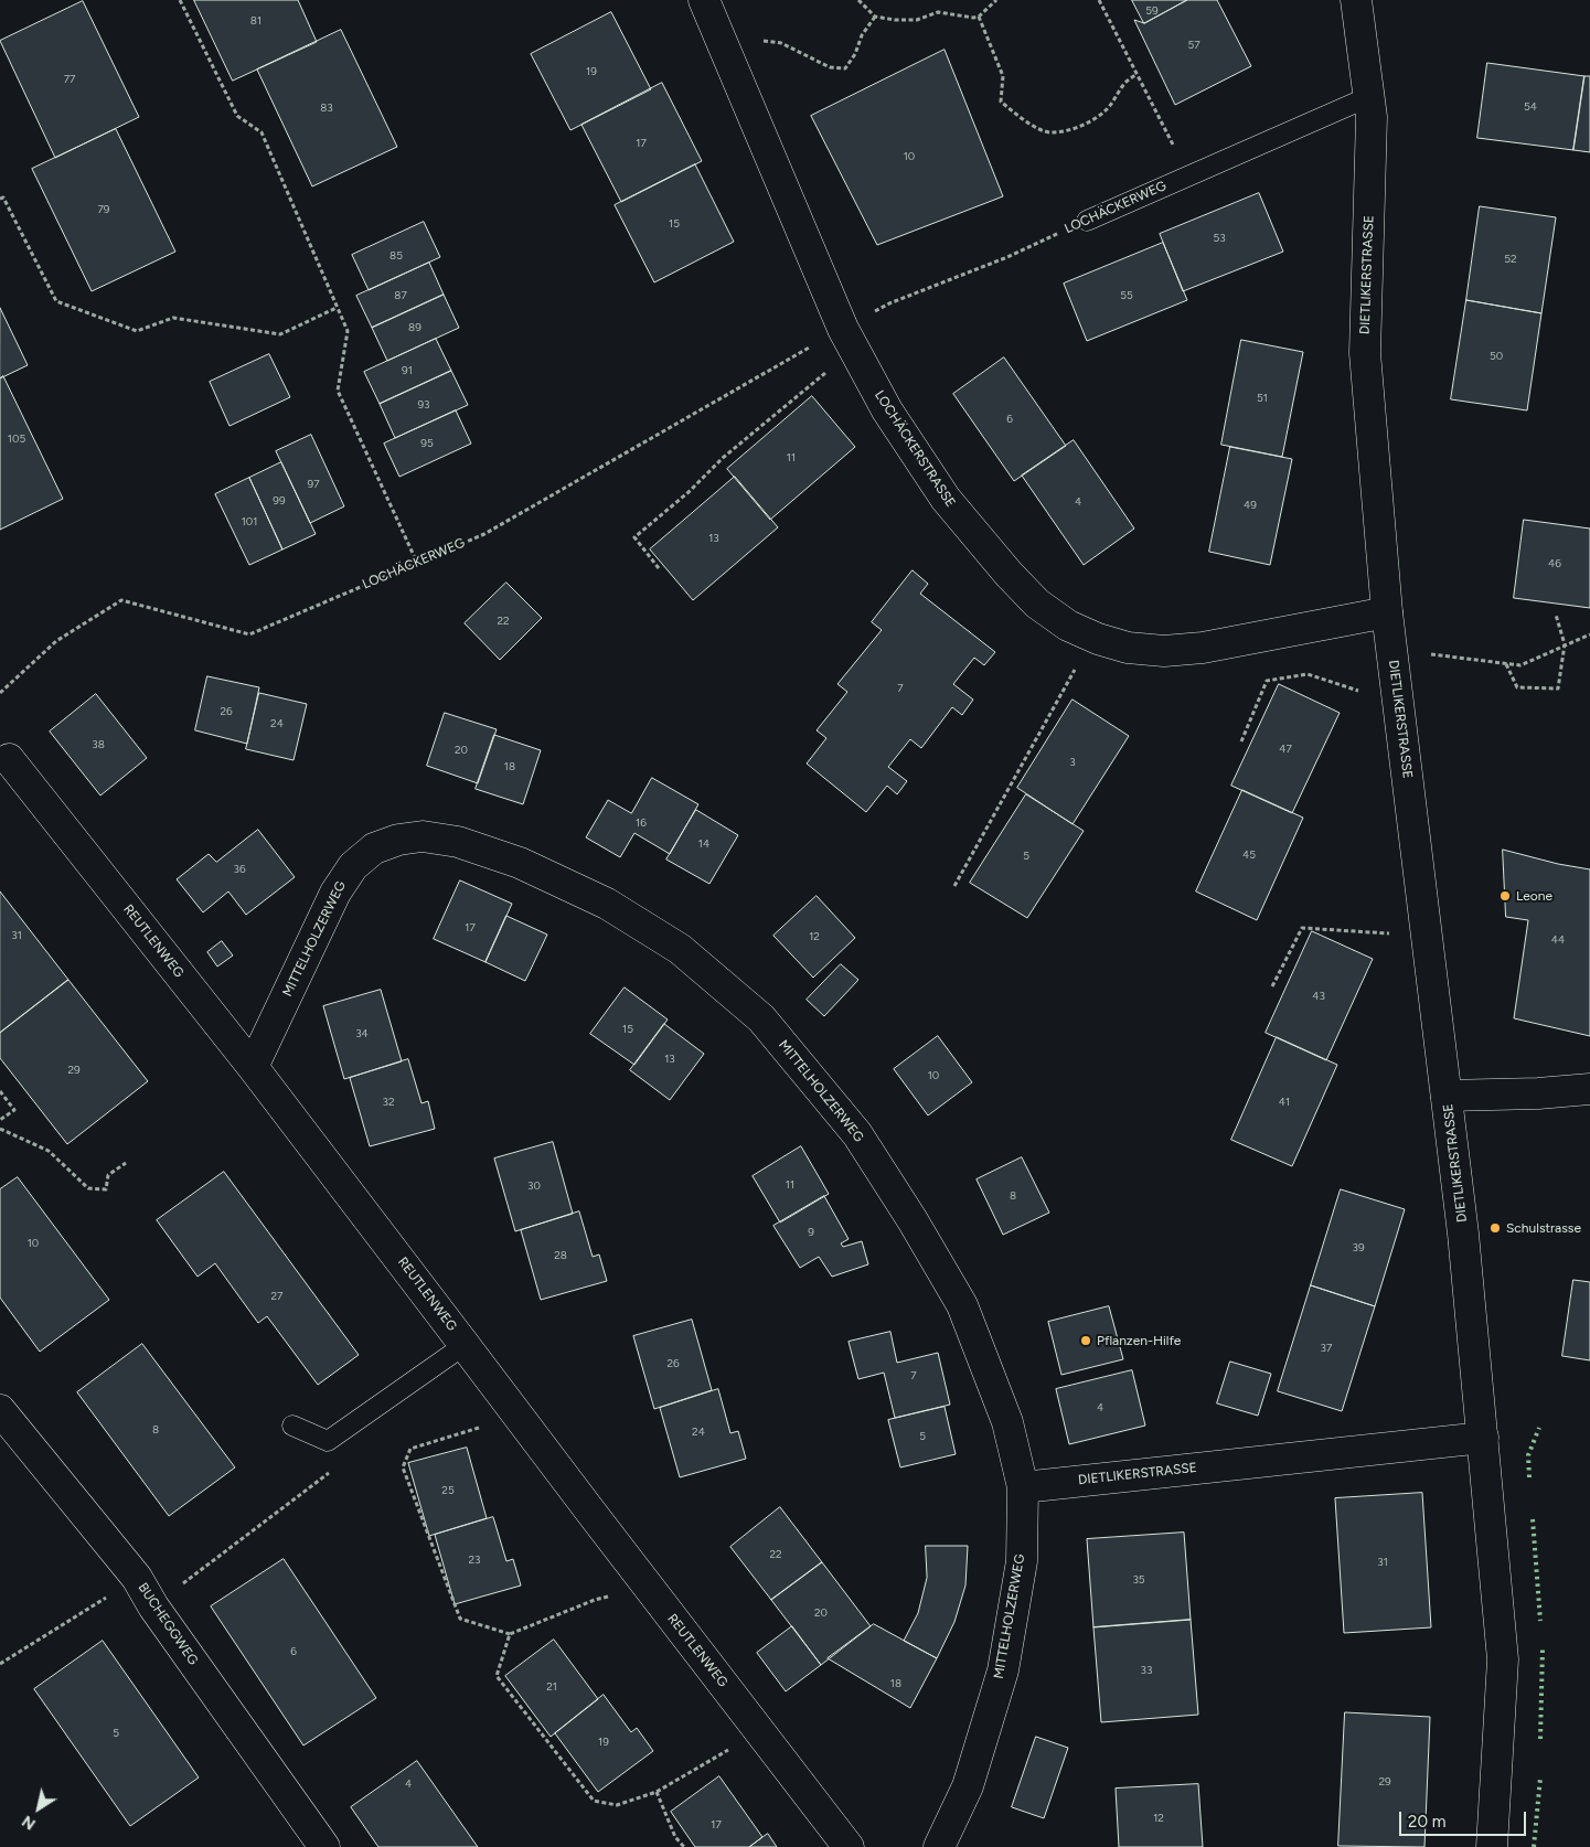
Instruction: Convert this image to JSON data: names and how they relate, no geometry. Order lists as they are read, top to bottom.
{
  "streets": {
    "street": [
      "DIETLIKERSTRASSE",
      "LOCHÄCKERSTRASSE",
      "MITTELHOLZERWEG",
      "REUTLENWEG",
      "BUCHEGGWEG"
    ],
    "lane": ["LOCHÄCKERWEG"]
  },
  "crossings": [
    ["LOCHÄCKERWEG", "DIETLIKERSTRASSE"],
    ["DIETLIKERSTRASSE", "LOCHÄCKERSTRASSE"],
    ["DIETLIKERSTRASSE", "MITTELHOLZERWEG"],
    ["MITTELHOLZERWEG", "REUTLENWEG"]
  ],
  "places": ["Leone", "Schulstrasse", "Pflanzen-Hilfe"],
  "house_numbers": [
    "59",
    "81",
    "57",
    "19",
    "77",
    "54",
    "83",
    "17",
    "10",
    "79",
    "15",
    "53",
    "85",
    "52",
    "87",
    "55",
    "89",
    "50",
    "91",
    "51",
    "93",
    "6",
    "105",
    "95",
    "11",
    "97",
    "99",
    "4",
    "49",
    "101",
    "13",
    "46",
    "22",
    "7",
    "26",
    "24",
    "38",
    "47",
    "20",
    "3",
    "18",
    "16",
    "14",
    "45",
    "5",
    "36",
    "17",
    "31",
    "12",
    "44",
    "43",
    "15",
    "34",
    "13",
    "29",
    "10",
    "32",
    "41",
    "11",
    "30",
    "8",
    "9",
    "10",
    "39",
    "28",
    "27",
    "37",
    "26",
    "7",
    "4",
    "8",
    "24",
    "5",
    "25",
    "22",
    "23",
    "31",
    "35",
    "20",
    "6",
    "33",
    "18",
    "21",
    "5",
    "19",
    "29",
    "4",
    "12",
    "17"
  ],
  "scale_bar": "20 m",
  "north": "bottom left"
}
